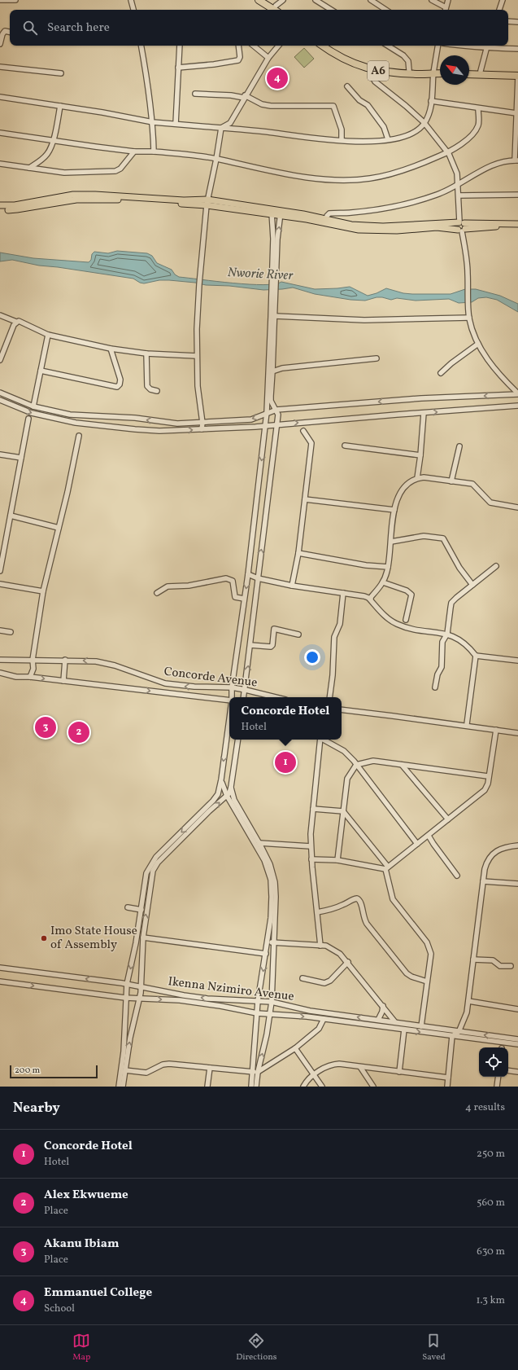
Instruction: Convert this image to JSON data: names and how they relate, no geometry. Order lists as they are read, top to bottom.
{
  "streets": {
    "highway": ["A6"],
    "street": ["Concorde Avenue", "Ikenna Nzimiro Avenue"]
  },
  "water": ["Nworie River"],
  "places": ["Imo State House of Assembly"],
  "scale_bar": "200 m",
  "north": "top left",
  "page": {
    "search": "Search here",
    "pins": [
      "4",
      "3",
      "2",
      "1"
    ],
    "popup": ["Concorde Hotel", "Hotel"],
    "scale": "200 m",
    "heading": ["Nearby", "4 results"],
    "list": [
      {
        "mark": "1",
        "name": "Concorde Hotel",
        "note": "Hotel",
        "value": "250 m"
      },
      {
        "mark": "2",
        "name": "Alex Ekwueme",
        "note": "Place",
        "value": "560 m"
      },
      {
        "mark": "3",
        "name": "Akanu Ibiam",
        "note": "Place",
        "value": "630 m"
      },
      {
        "mark": "4",
        "name": "Emmanuel College",
        "note": "School",
        "value": "1.3 km"
      }
    ],
    "nav": ["Map", "Directions", "Saved"]
  }
}
